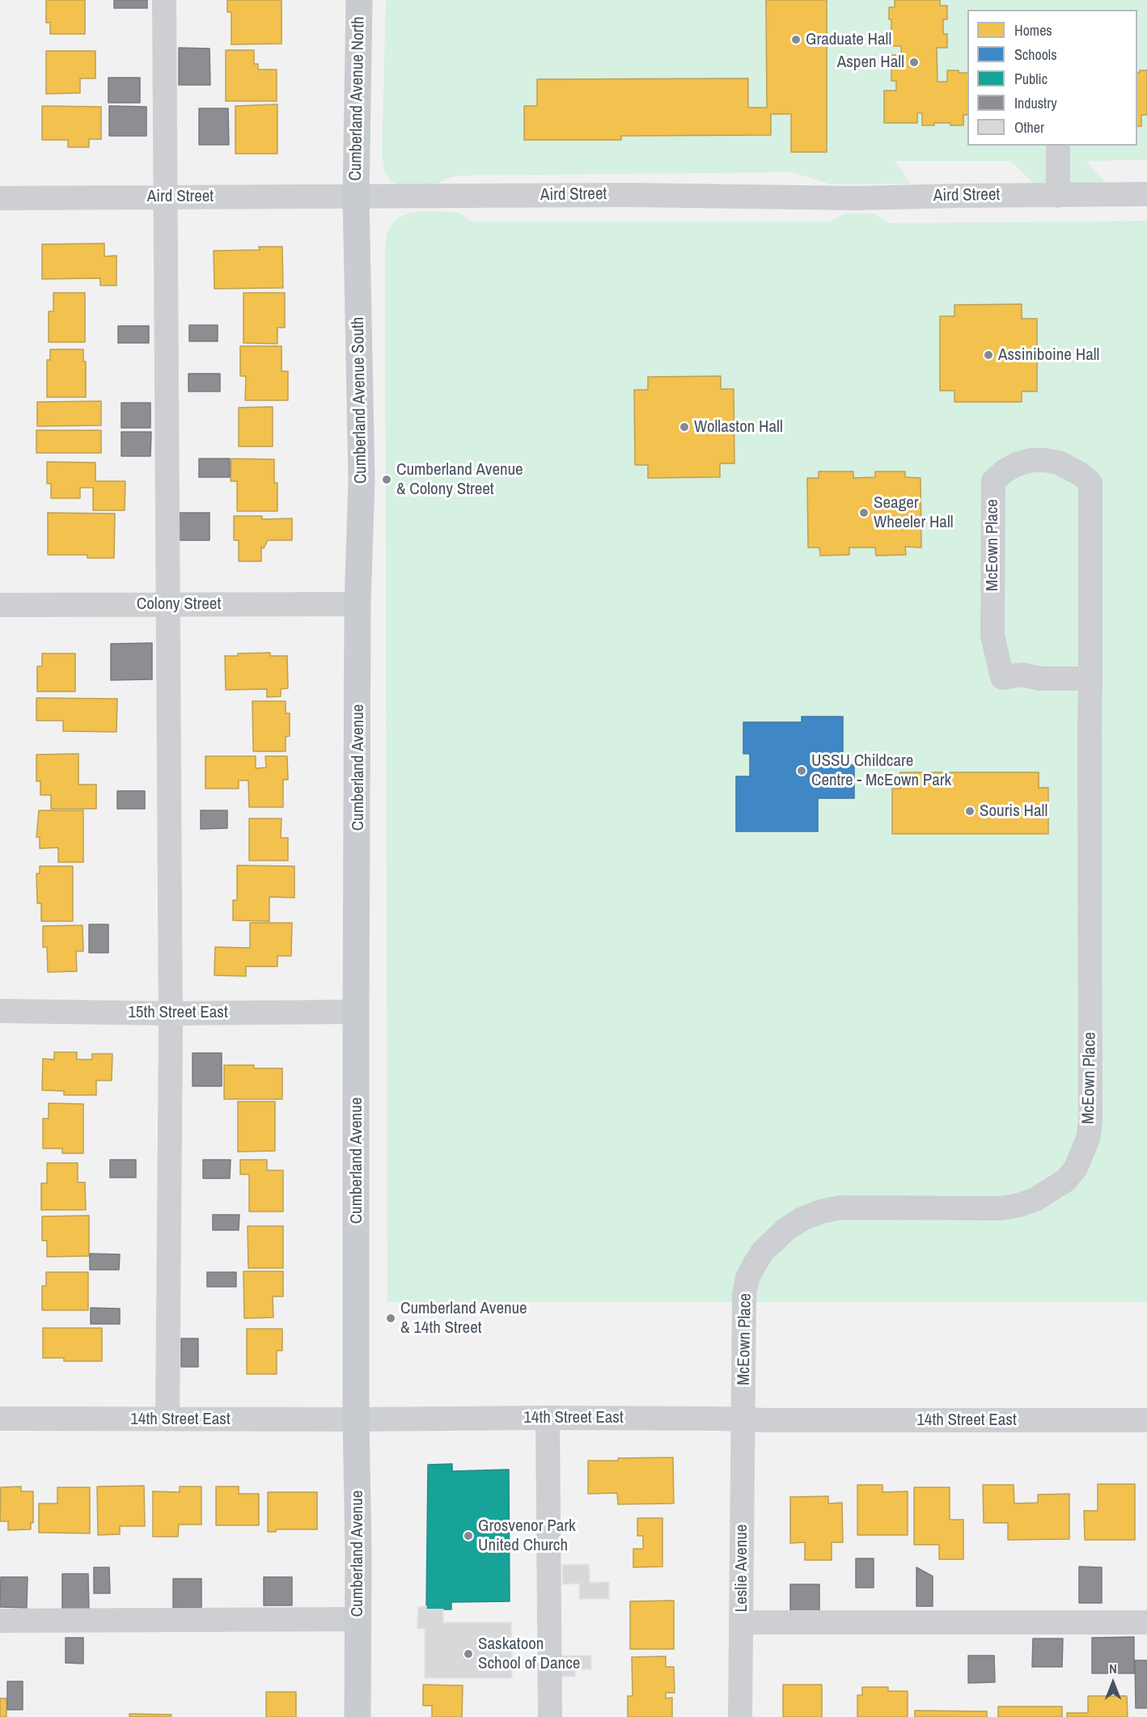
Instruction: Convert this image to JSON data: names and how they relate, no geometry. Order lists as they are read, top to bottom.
{
  "streets": {
    "main road": ["Cumberland Avenue North", "Cumberland Avenue South", "Cumberland Avenue"],
    "street": [
      "Aird Street",
      "McEown Place",
      "Colony Street",
      "15th Street East",
      "14th Street East",
      "Leslie Avenue"
    ]
  },
  "crossings": [
    ["Cumberland Avenue North", "Aird Street"],
    ["Cumberland Avenue North", "Cumberland Avenue South"],
    ["Aird Street", "Cumberland Avenue South"],
    ["Cumberland Avenue South", "Colony Street"],
    ["Cumberland Avenue South", "Cumberland Avenue"],
    ["McEown Place", "14th Street East"],
    ["McEown Place", "Leslie Avenue"],
    ["Colony Street", "Cumberland Avenue"],
    ["Cumberland Avenue", "15th Street East"],
    ["Cumberland Avenue", "14th Street East"],
    ["14th Street East", "Leslie Avenue"]
  ],
  "places": [
    "Graduate Hall",
    "Aspen Hall",
    "Assiniboine Hall",
    "Wollaston Hall",
    "Cumberland Avenue & Colony Street",
    "Seager Wheeler Hall",
    "USSU Childcare Centre - McEown Park",
    "Souris Hall",
    "Cumberland Avenue & 14th Street",
    "Grosvenor Park United Church",
    "Saskatoon School of Dance"
  ],
  "legend": [
    "Homes",
    "Schools",
    "Public",
    "Industry",
    "Other"
  ],
  "north": "top"
}
